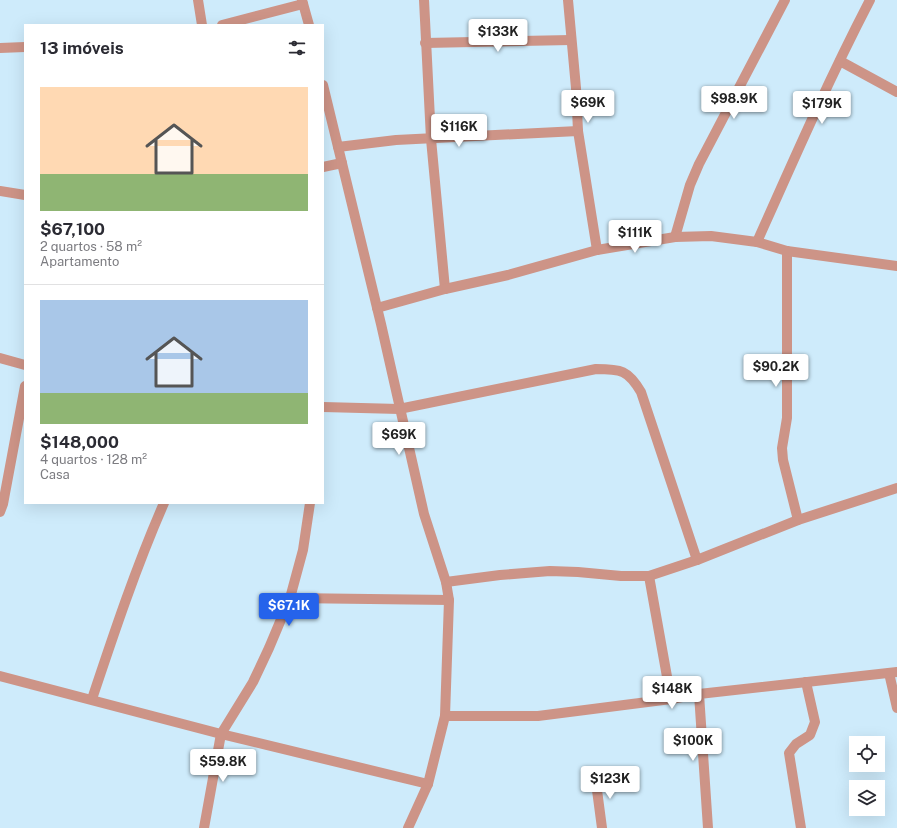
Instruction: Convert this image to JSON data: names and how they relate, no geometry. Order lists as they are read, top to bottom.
{
  "page": {
    "price": [
      "$133K",
      "$98.9K",
      "$69K",
      "$179K",
      "$116K",
      "$111K",
      "$90.2K",
      "$69K",
      "$67.1K",
      "$148K",
      "$100K",
      "$59.8K",
      "$123K"
    ],
    "heading": "13 imóveis",
    "list": [
      {
        "name": "$67,100",
        "note": "2 quartos · 58 m² · Apartamento"
      },
      {
        "name": "$148,000",
        "note": "4 quartos · 128 m² · Casa"
      }
    ]
  }
}
